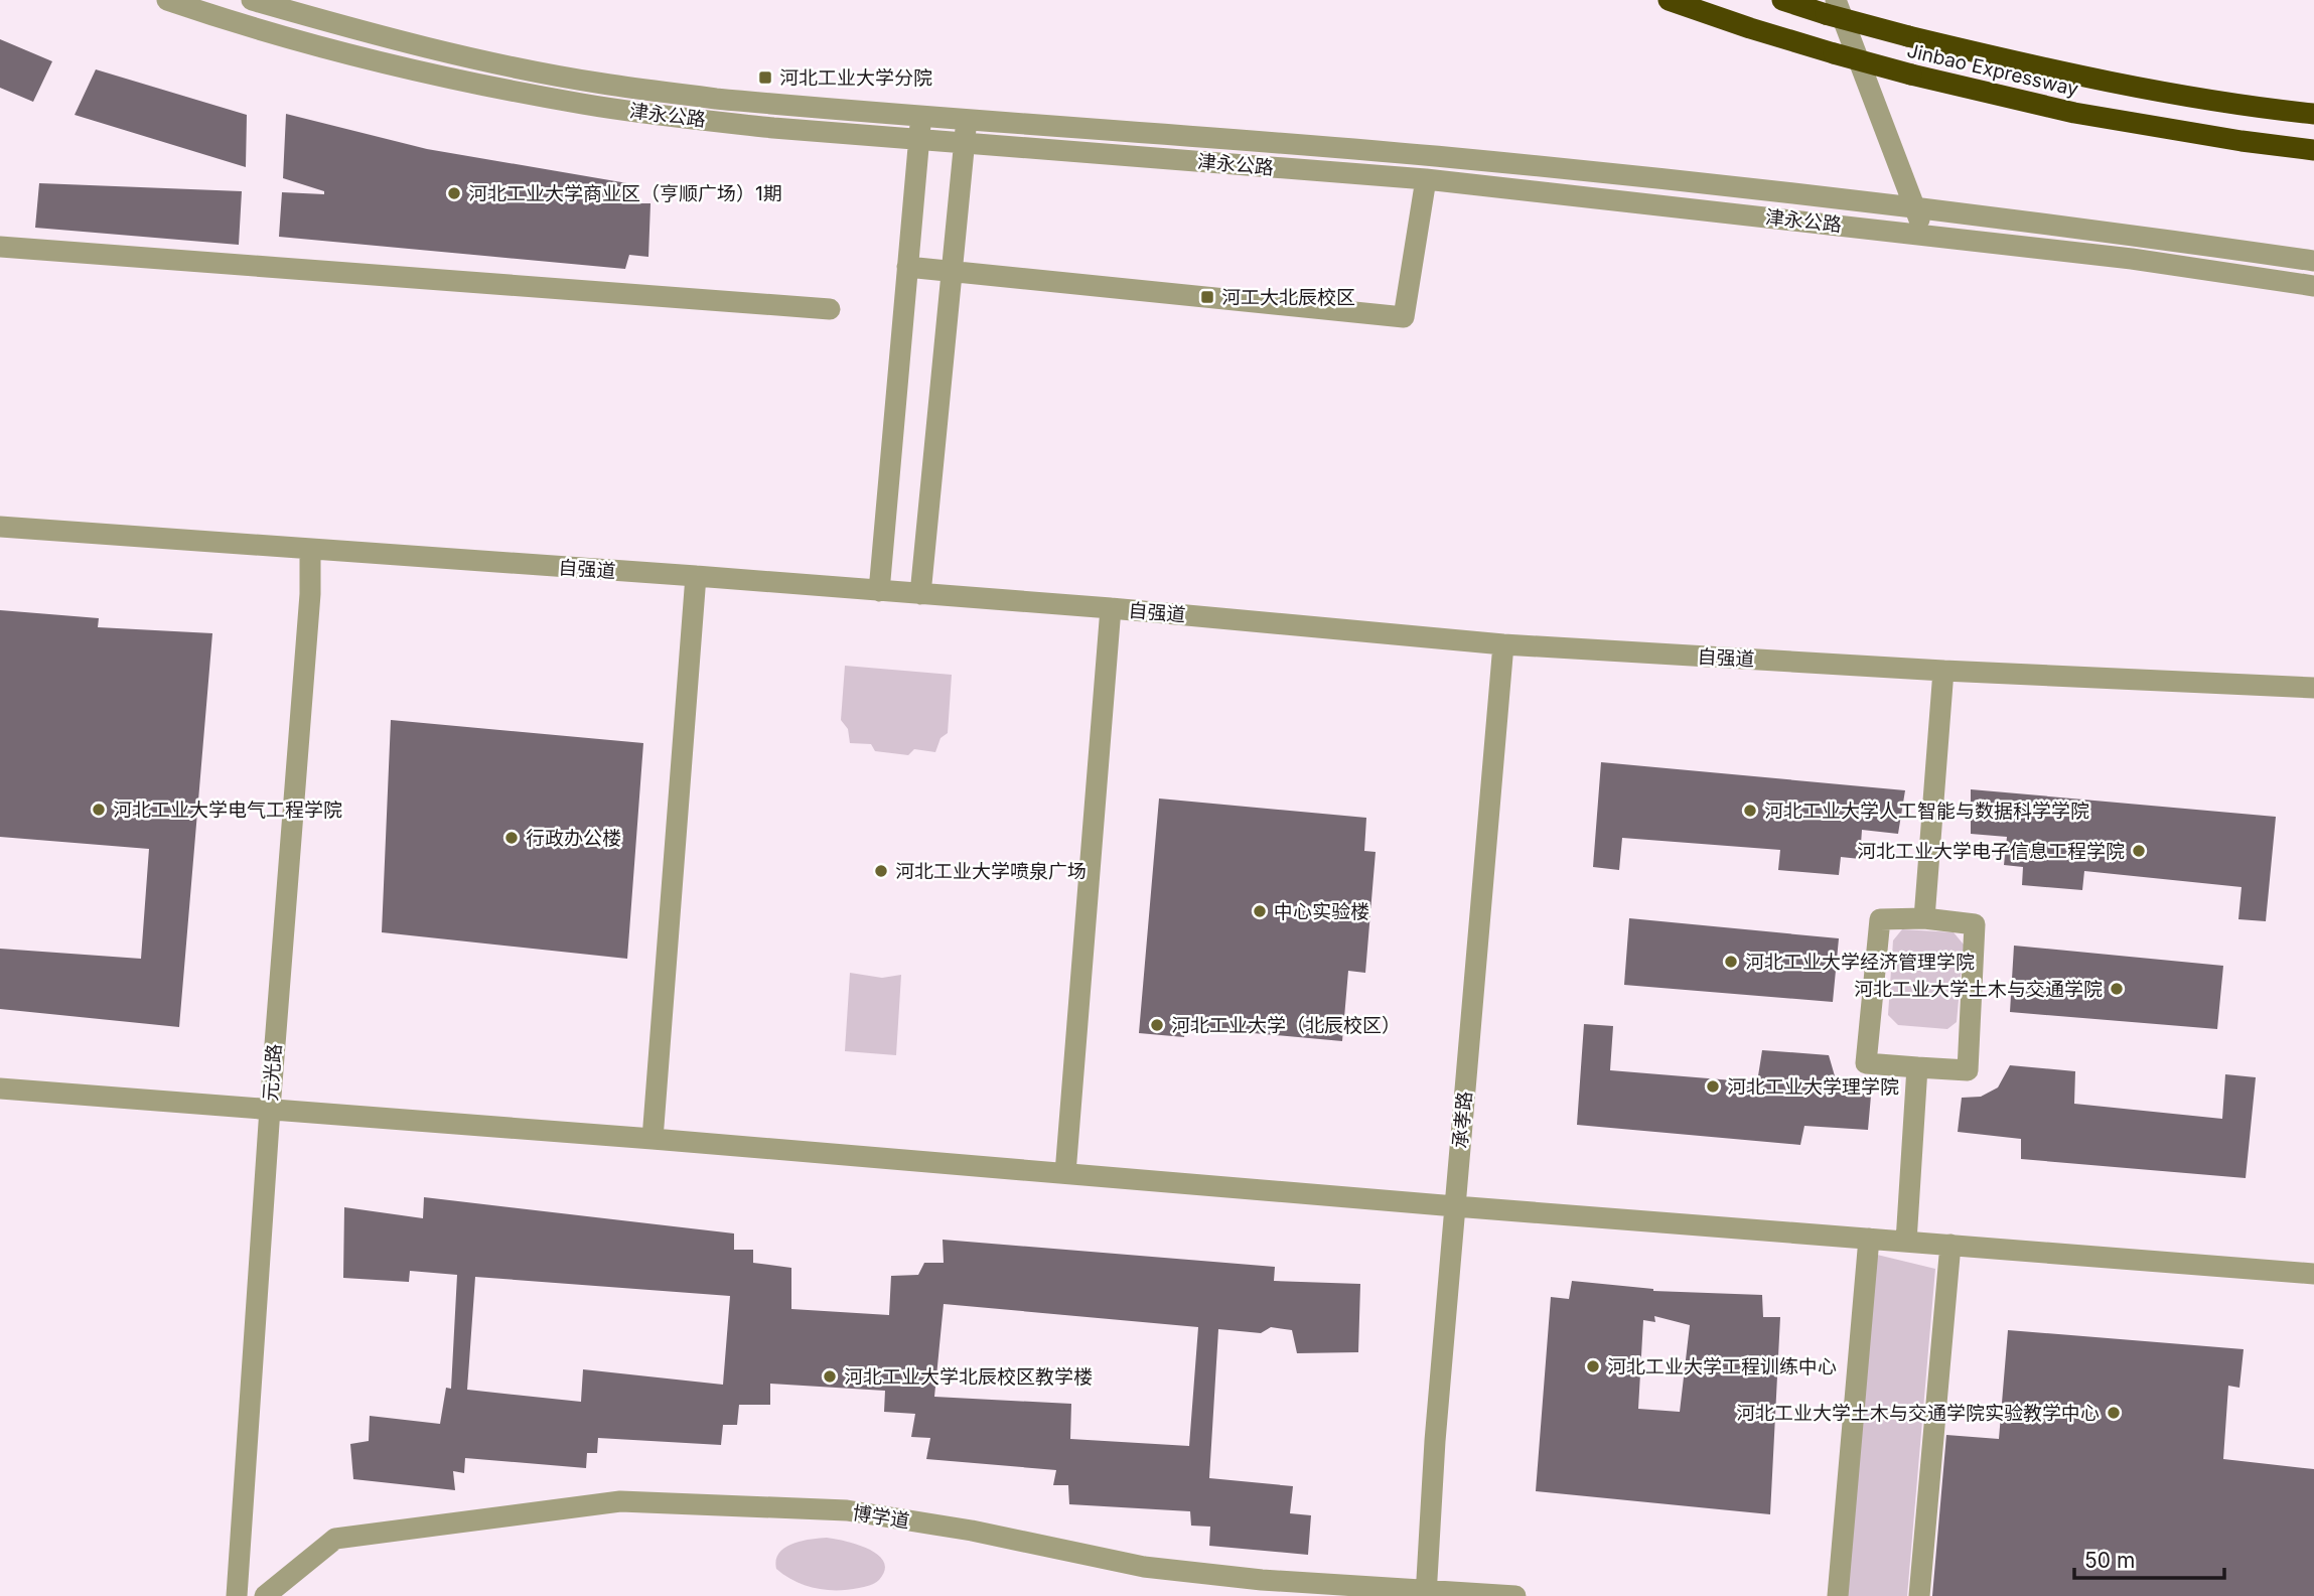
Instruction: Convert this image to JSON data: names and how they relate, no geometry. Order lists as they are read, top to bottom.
{
  "streets": {
    "highway": ["Jinbao Expressway"],
    "street": [
      "津永公路",
      "自强道",
      "元光路",
      "承孝路",
      "博学道"
    ]
  },
  "crossings": [
    ["自强道", "元光路"],
    ["自强道", "承孝路"],
    ["承孝路", "博学道"]
  ],
  "places": {
    "transit": ["河北工业大学分院", "河工大北辰校区"],
    "other": [
      "河北工业大学商业区（亨顺广场）1期",
      "河北工业大学电气工程学院",
      "河北工业大学人工智能与数据科学学院",
      "行政办公楼",
      "河北工业大学电子信息工程学院",
      "河北工业大学喷泉广场",
      "中心实验楼",
      "河北工业大学经济管理学院",
      "河北工业大学土木与交通学院",
      "河北工业大学（北辰校区）",
      "河北工业大学理学院",
      "河北工业大学工程训练中心",
      "河北工业大学北辰校区教学楼",
      "河北工业大学土木与交通学院实验教学中心"
    ]
  },
  "scale_bar": "50 m"
}
